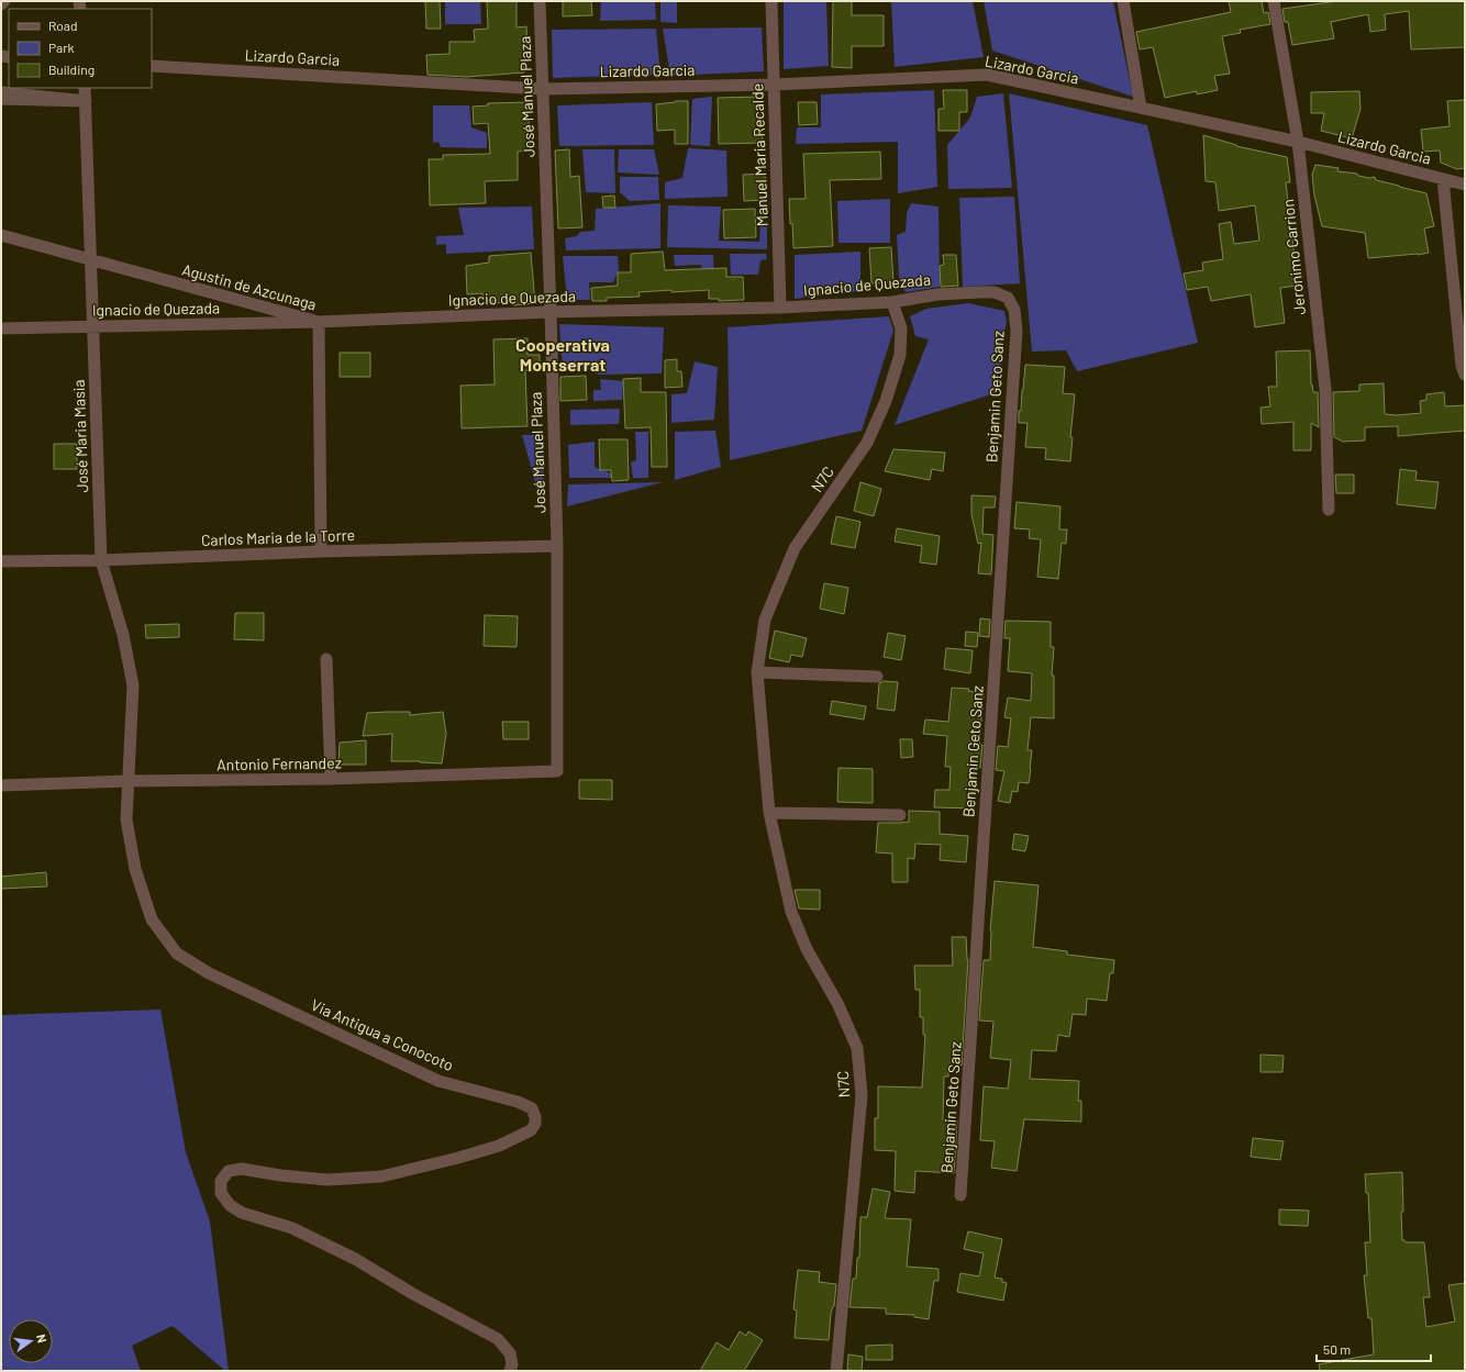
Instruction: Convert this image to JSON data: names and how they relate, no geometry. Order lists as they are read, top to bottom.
{
  "streets": {
    "street": [
      "Lizardo Garcia",
      "José Manuel Plaza",
      "Manuel Maria Recalde",
      "Jeronimo Carrion",
      "Ignacio de Quezada",
      "Agustin de Azcunaga",
      "Benjamin Geto Sanz",
      "José Maria Masia",
      "N7C",
      "Carlos Maria de la Torre",
      "Antonio Fernandez",
      "Via Antigua a Conocoto"
    ]
  },
  "crossings": [
    ["Lizardo Garcia", "José Manuel Plaza"],
    ["Lizardo Garcia", "Manuel Maria Recalde"],
    ["Lizardo Garcia", "Jeronimo Carrion"],
    ["José Manuel Plaza", "Ignacio de Quezada"],
    ["José Manuel Plaza", "Carlos Maria de la Torre"],
    ["José Manuel Plaza", "Antonio Fernandez"],
    ["Manuel Maria Recalde", "Ignacio de Quezada"],
    ["Ignacio de Quezada", "Agustin de Azcunaga"],
    ["Ignacio de Quezada", "Benjamin Geto Sanz"],
    ["Ignacio de Quezada", "José Maria Masia"],
    ["Ignacio de Quezada", "N7C"],
    ["Agustin de Azcunaga", "José Maria Masia"],
    ["Agustin de Azcunaga", "Carlos Maria de la Torre"],
    ["José Maria Masia", "Carlos Maria de la Torre"],
    ["José Maria Masia", "Antonio Fernandez"],
    ["José Maria Masia", "Via Antigua a Conocoto"],
    ["Antonio Fernandez", "Via Antigua a Conocoto"]
  ],
  "districts": ["Cooperativa Montserrat"],
  "legend": ["Road", "Park", "Building"],
  "scale_bar": "50 m",
  "north": "right"
}
